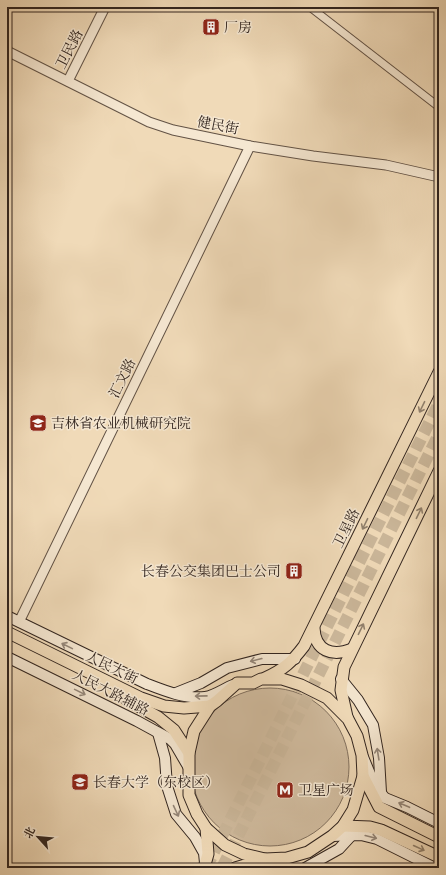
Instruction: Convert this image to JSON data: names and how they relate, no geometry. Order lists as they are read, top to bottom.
{
  "streets": {
    "main road": ["卫星路", "人民大街", "人民大路辅路"],
    "street": ["卫民路", "健民街", "汇文路"]
  },
  "crossings": [
    ["卫民路", "健民街"],
    ["健民街", "汇文路"]
  ],
  "places": {
    "building": ["厂房", "长春公交集团巴士公司"],
    "school or university": ["吉林省农业机械研究院", "长春大学（东校区）"],
    "metro station": ["卫星广场"]
  },
  "north": "top left"
}
